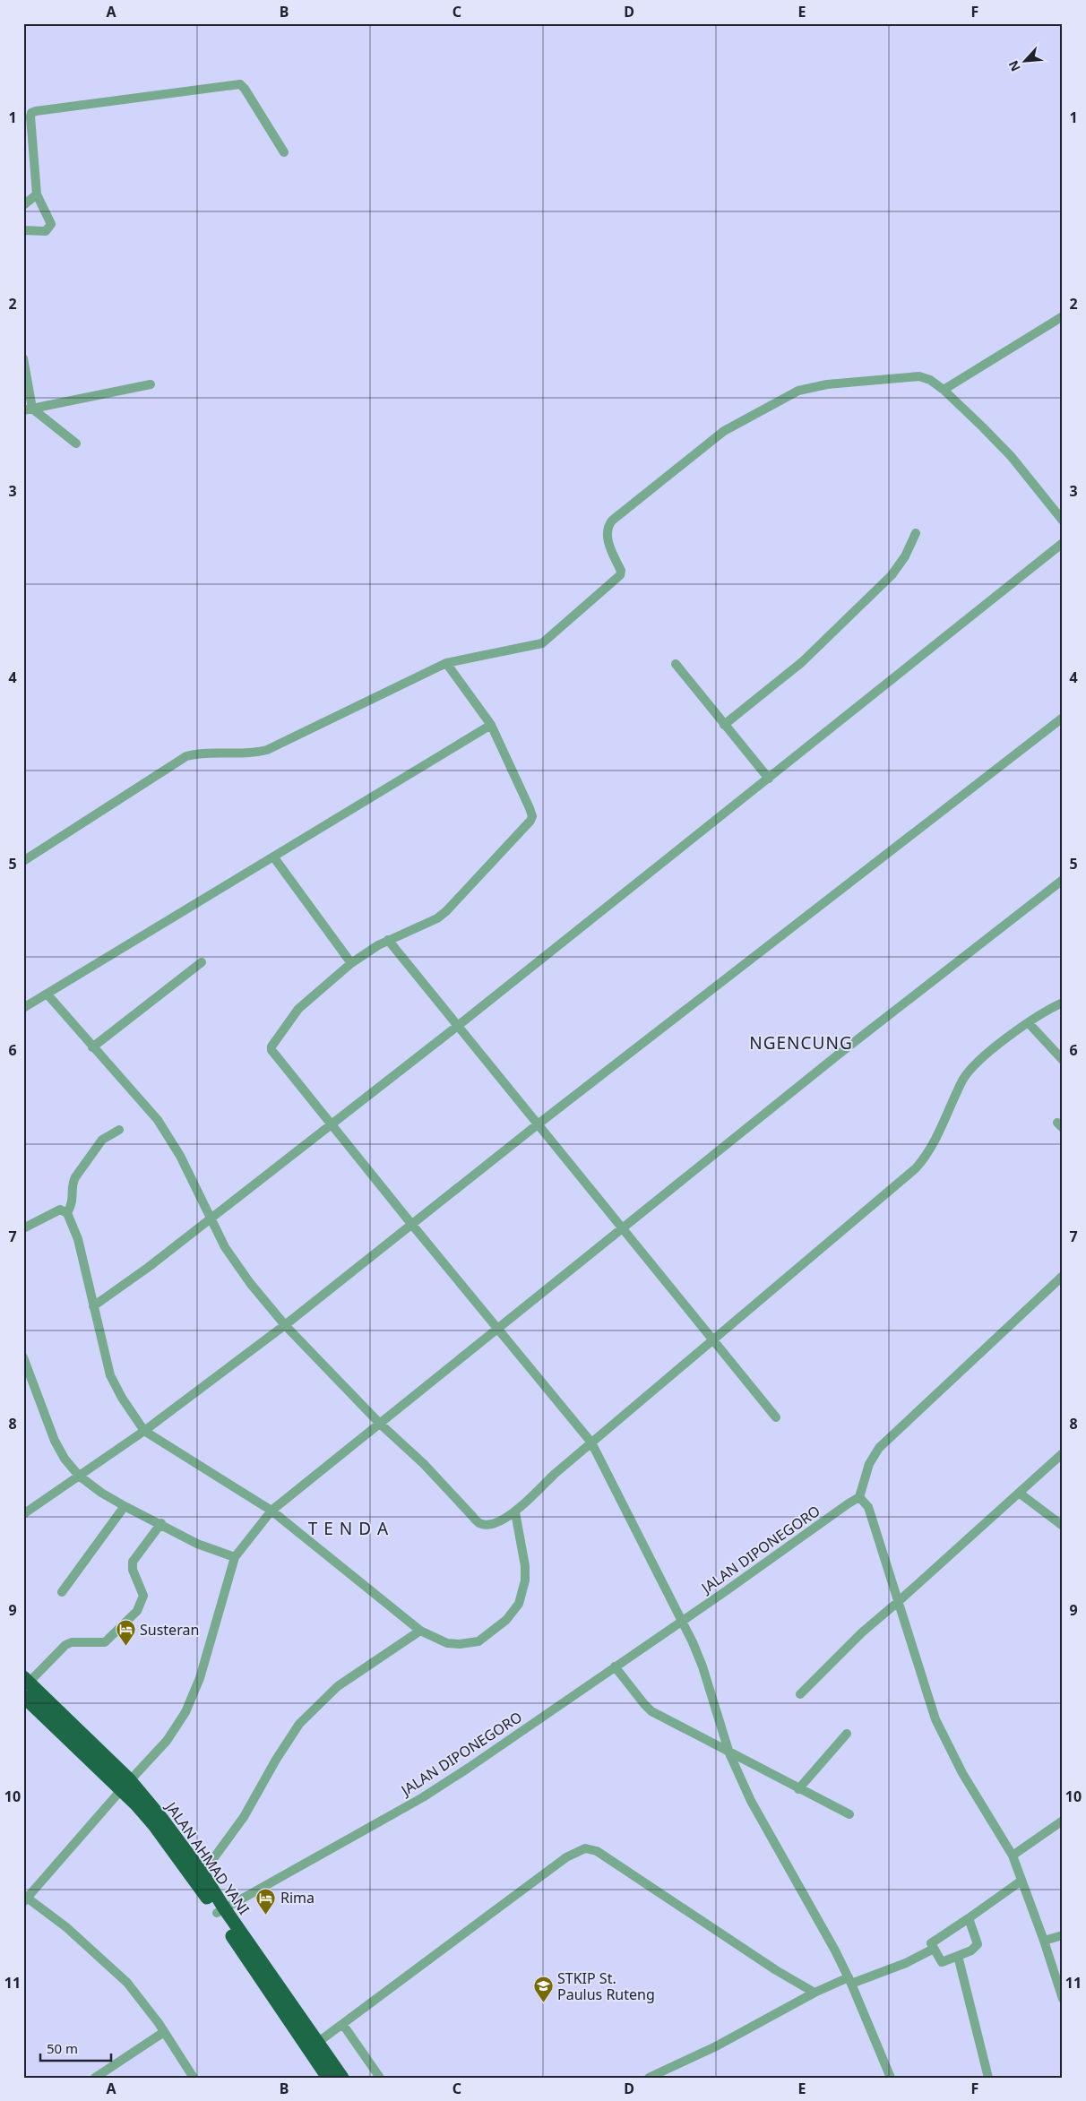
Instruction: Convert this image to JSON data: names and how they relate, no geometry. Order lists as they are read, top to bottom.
{
  "streets": {
    "highway": ["JALAN AHMAD YANI"],
    "street": ["JALAN DIPONEGORO"]
  },
  "crossings": [
    ["JALAN DIPONEGORO", "JALAN AHMAD YANI"]
  ],
  "districts": ["NGENCUNG", "T E N D A"],
  "places": {
    "hotel": ["Susteran", "Rima"],
    "school or university": ["STKIP St. Paulus Ruteng"]
  },
  "scale_bar": "50 m",
  "north": "bottom left",
  "grid": {
    "columns": [
      "A",
      "B",
      "C",
      "D",
      "E",
      "F"
    ],
    "rows": [
      "1",
      "2",
      "3",
      "4",
      "5",
      "6",
      "7",
      "8",
      "9",
      "10",
      "11"
    ]
  }
}
